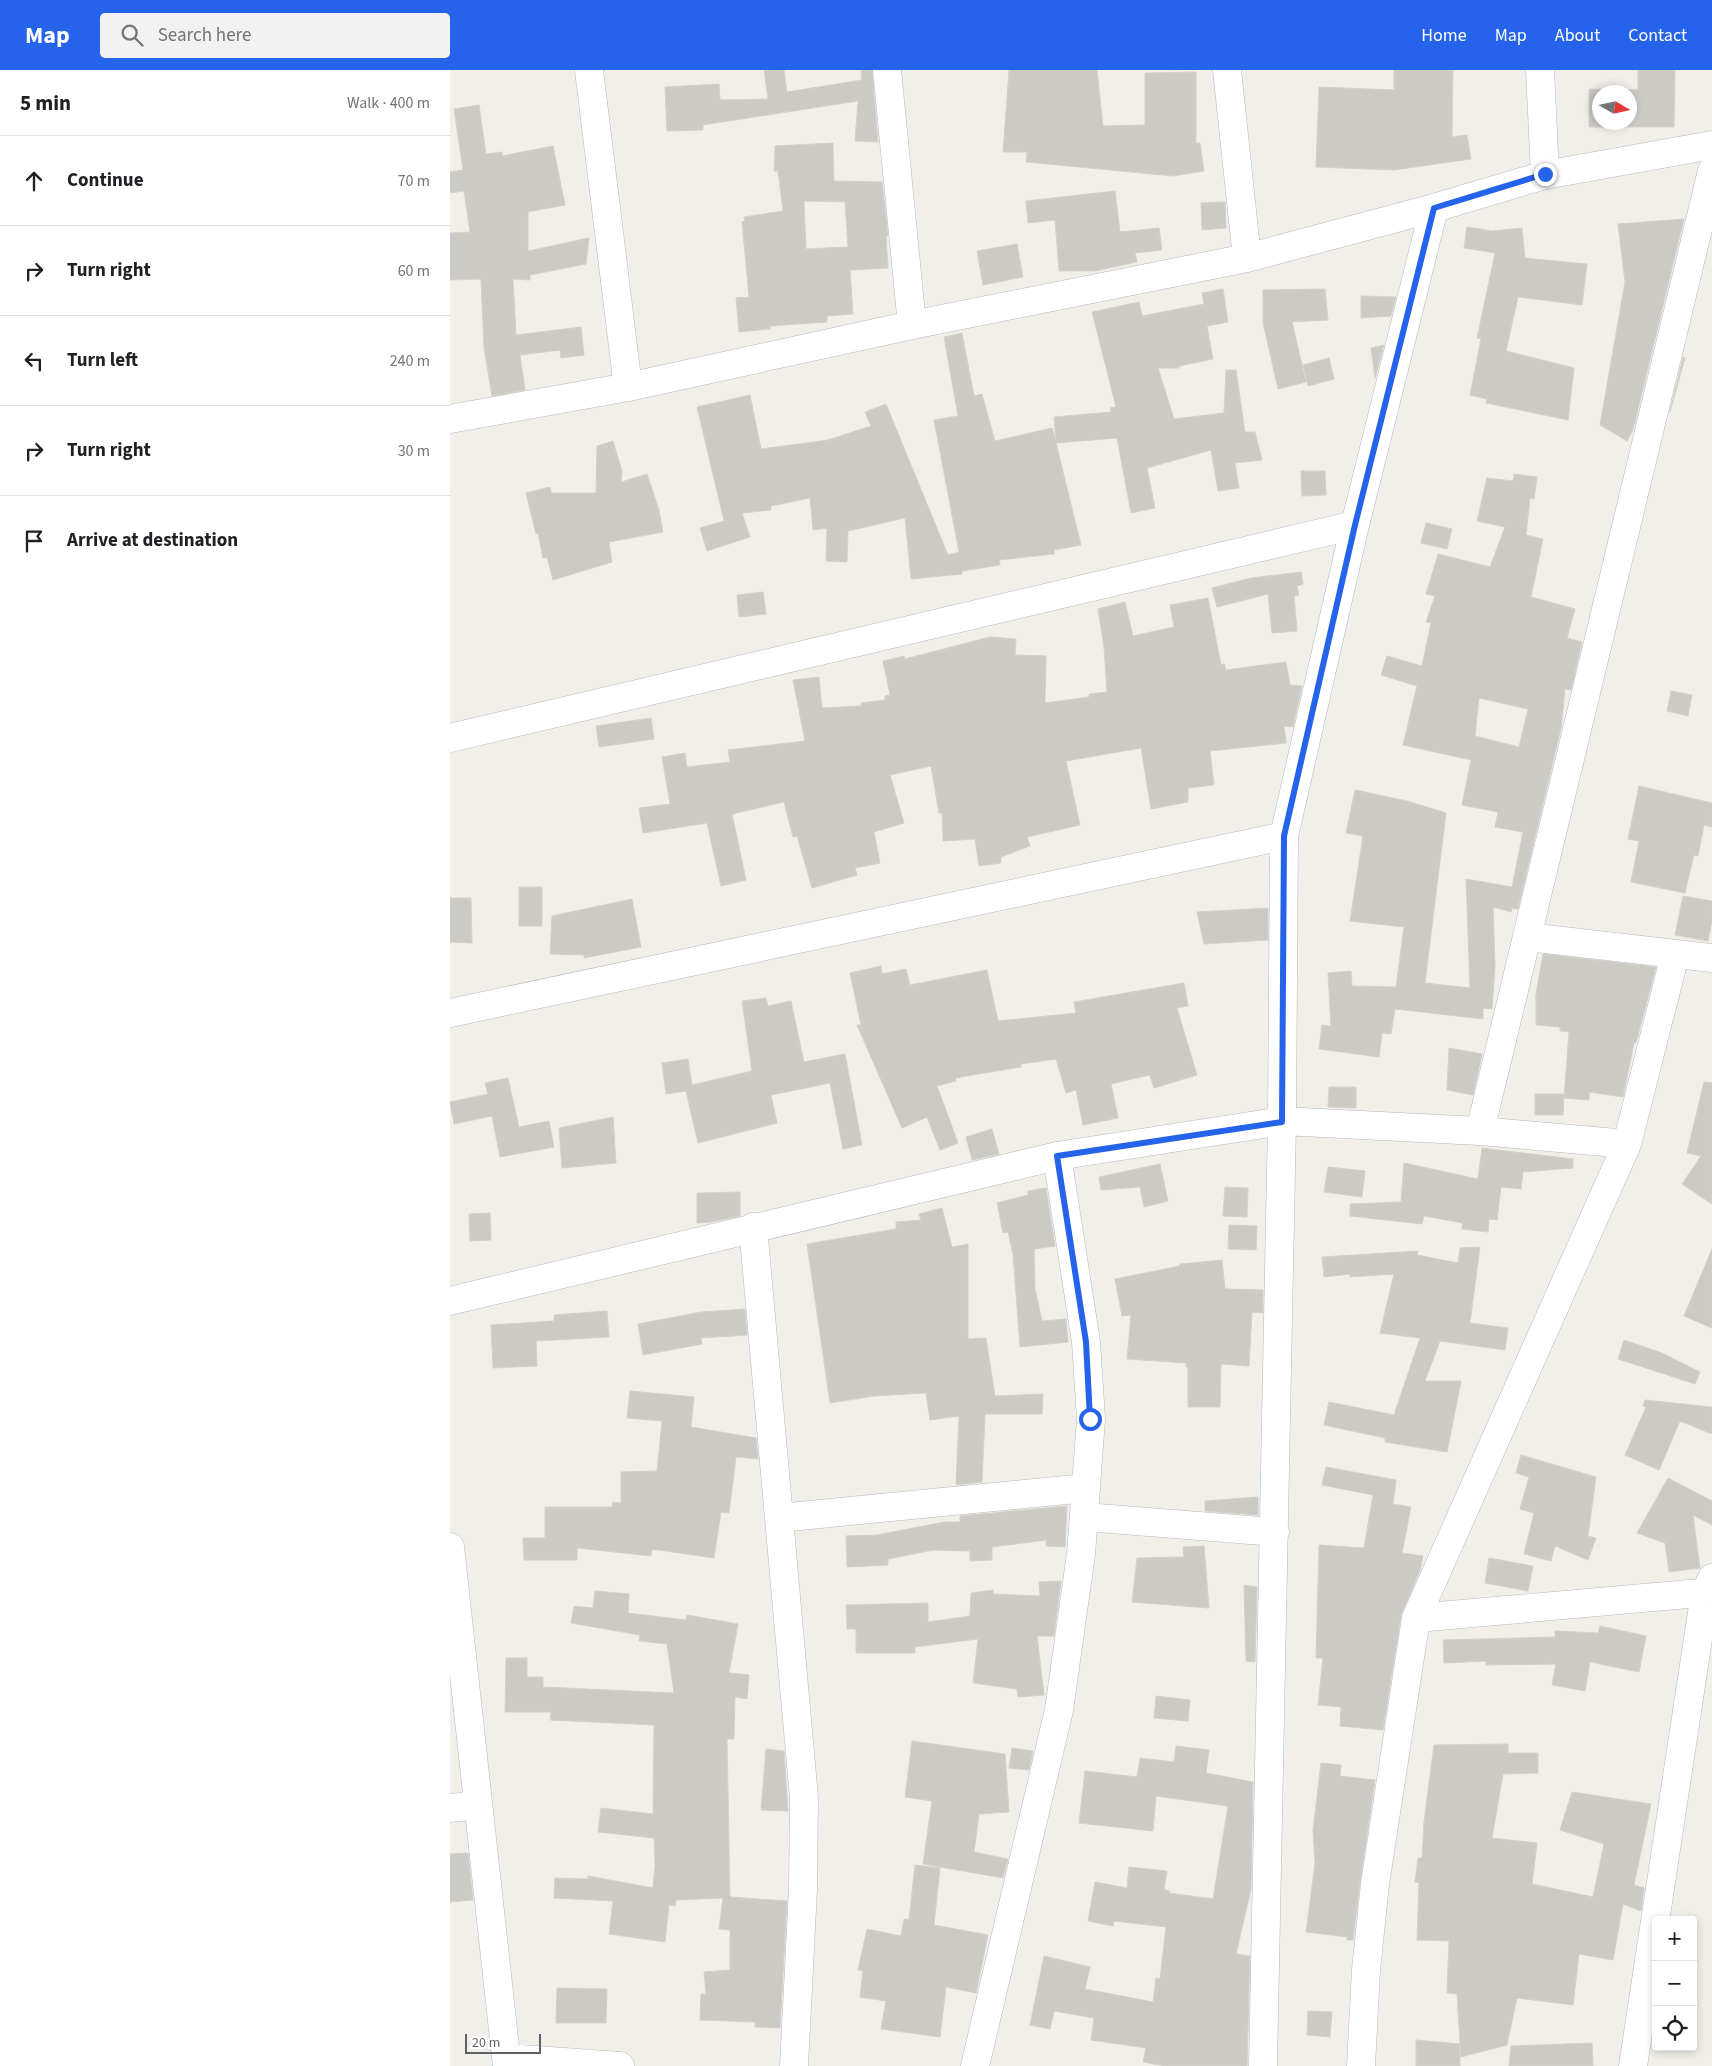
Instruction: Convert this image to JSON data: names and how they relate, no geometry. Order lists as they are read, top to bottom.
{
  "scale_bar": "20 m",
  "north": "right",
  "page": {
    "header": "Map",
    "search": "Search here",
    "nav": [
      "Home",
      "Map",
      "About",
      "Contact"
    ],
    "heading": ["5 min", "Walk · 400 m"],
    "list": [
      ["Continue", "70 m"],
      ["Turn right", "60 m"],
      ["Turn left", "240 m"],
      ["Turn right", "30 m"],
      "Arrive at destination"
    ],
    "map_buttons": ["+", "−"],
    "scale": "20 m"
  }
}
